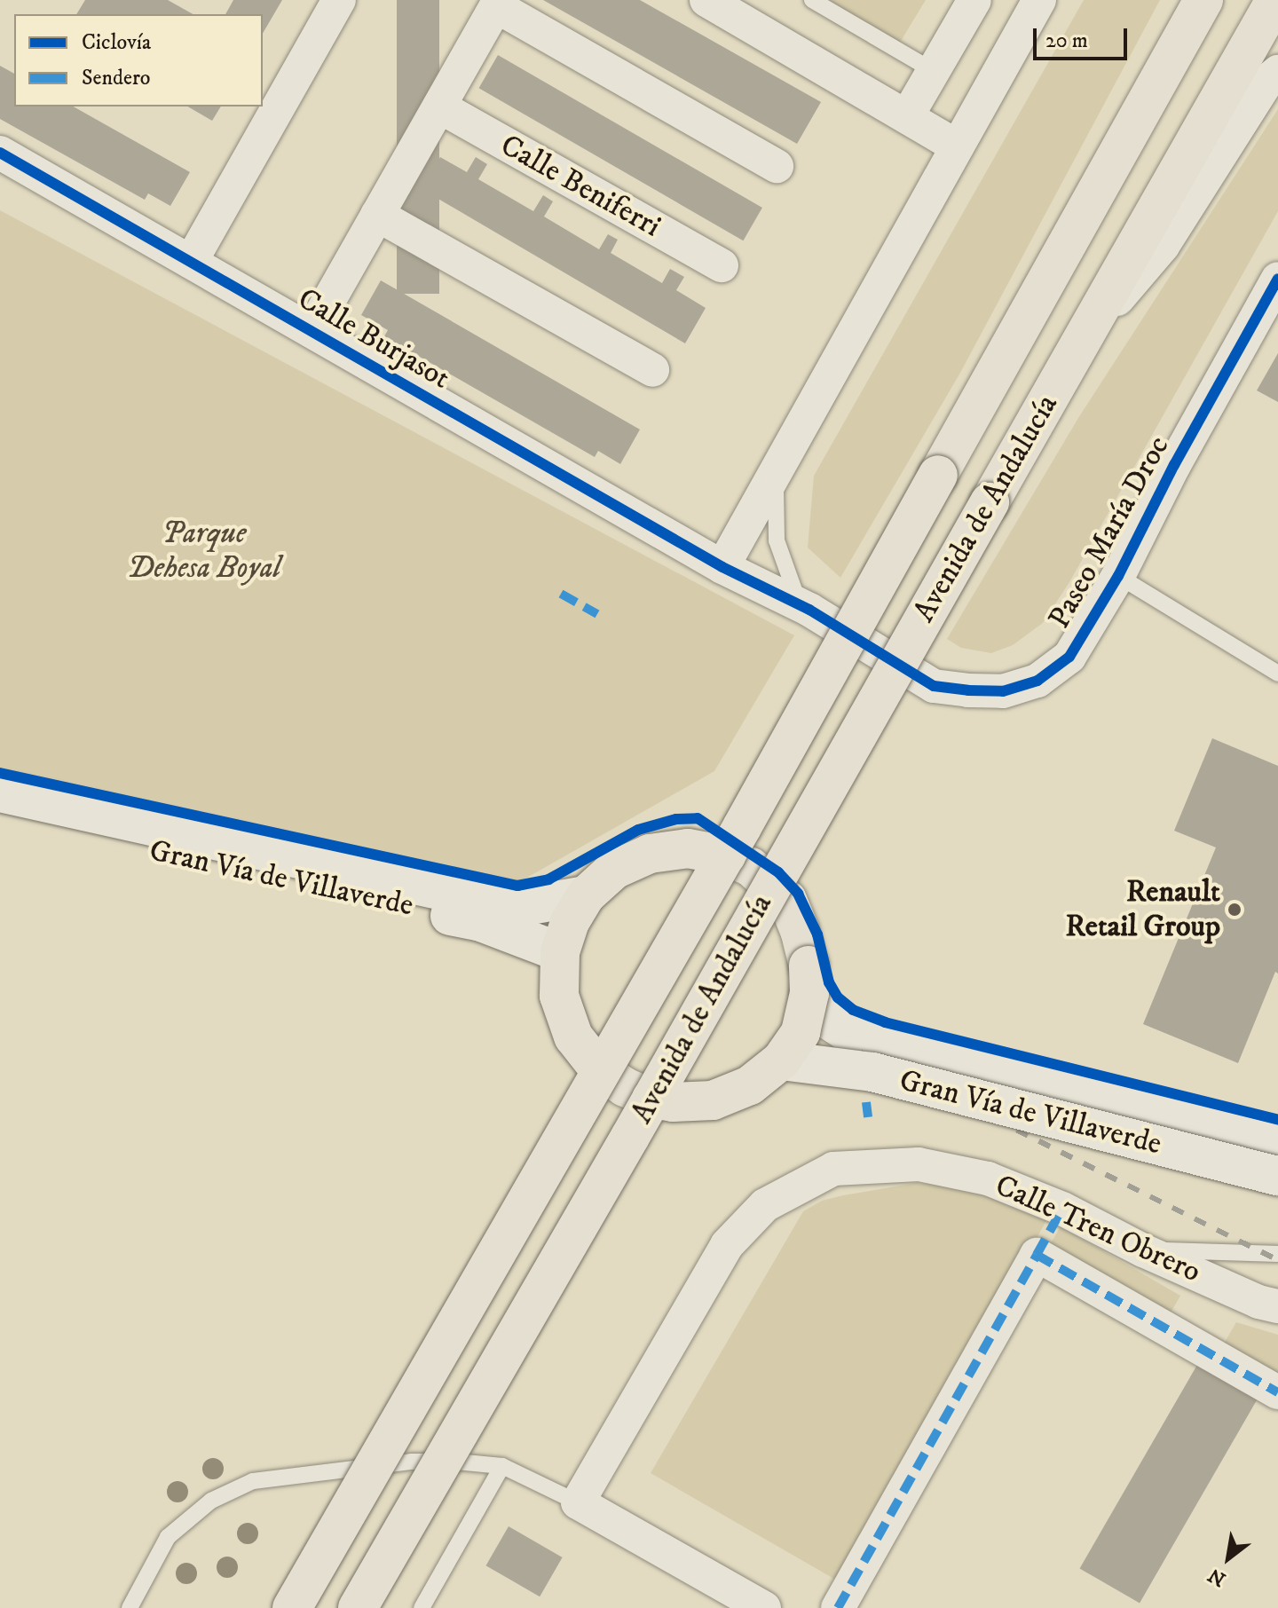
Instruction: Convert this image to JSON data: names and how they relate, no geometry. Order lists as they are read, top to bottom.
{
  "streets": {
    "main road": ["Avenida de Andalucía"],
    "street": [
      "Calle Beniferri",
      "Calle Burjasot",
      "Paseo María Droc",
      "Gran Vía de Villaverde",
      "Calle Tren Obrero"
    ]
  },
  "crossings": [
    ["Calle Burjasot", "Paseo María Droc"]
  ],
  "parks": ["Parque Dehesa Boyal"],
  "places": ["Renault Retail Group"],
  "legend": ["Ciclovía", "Sendero"],
  "scale_bar": "20 m",
  "north": "bottom left"
}
